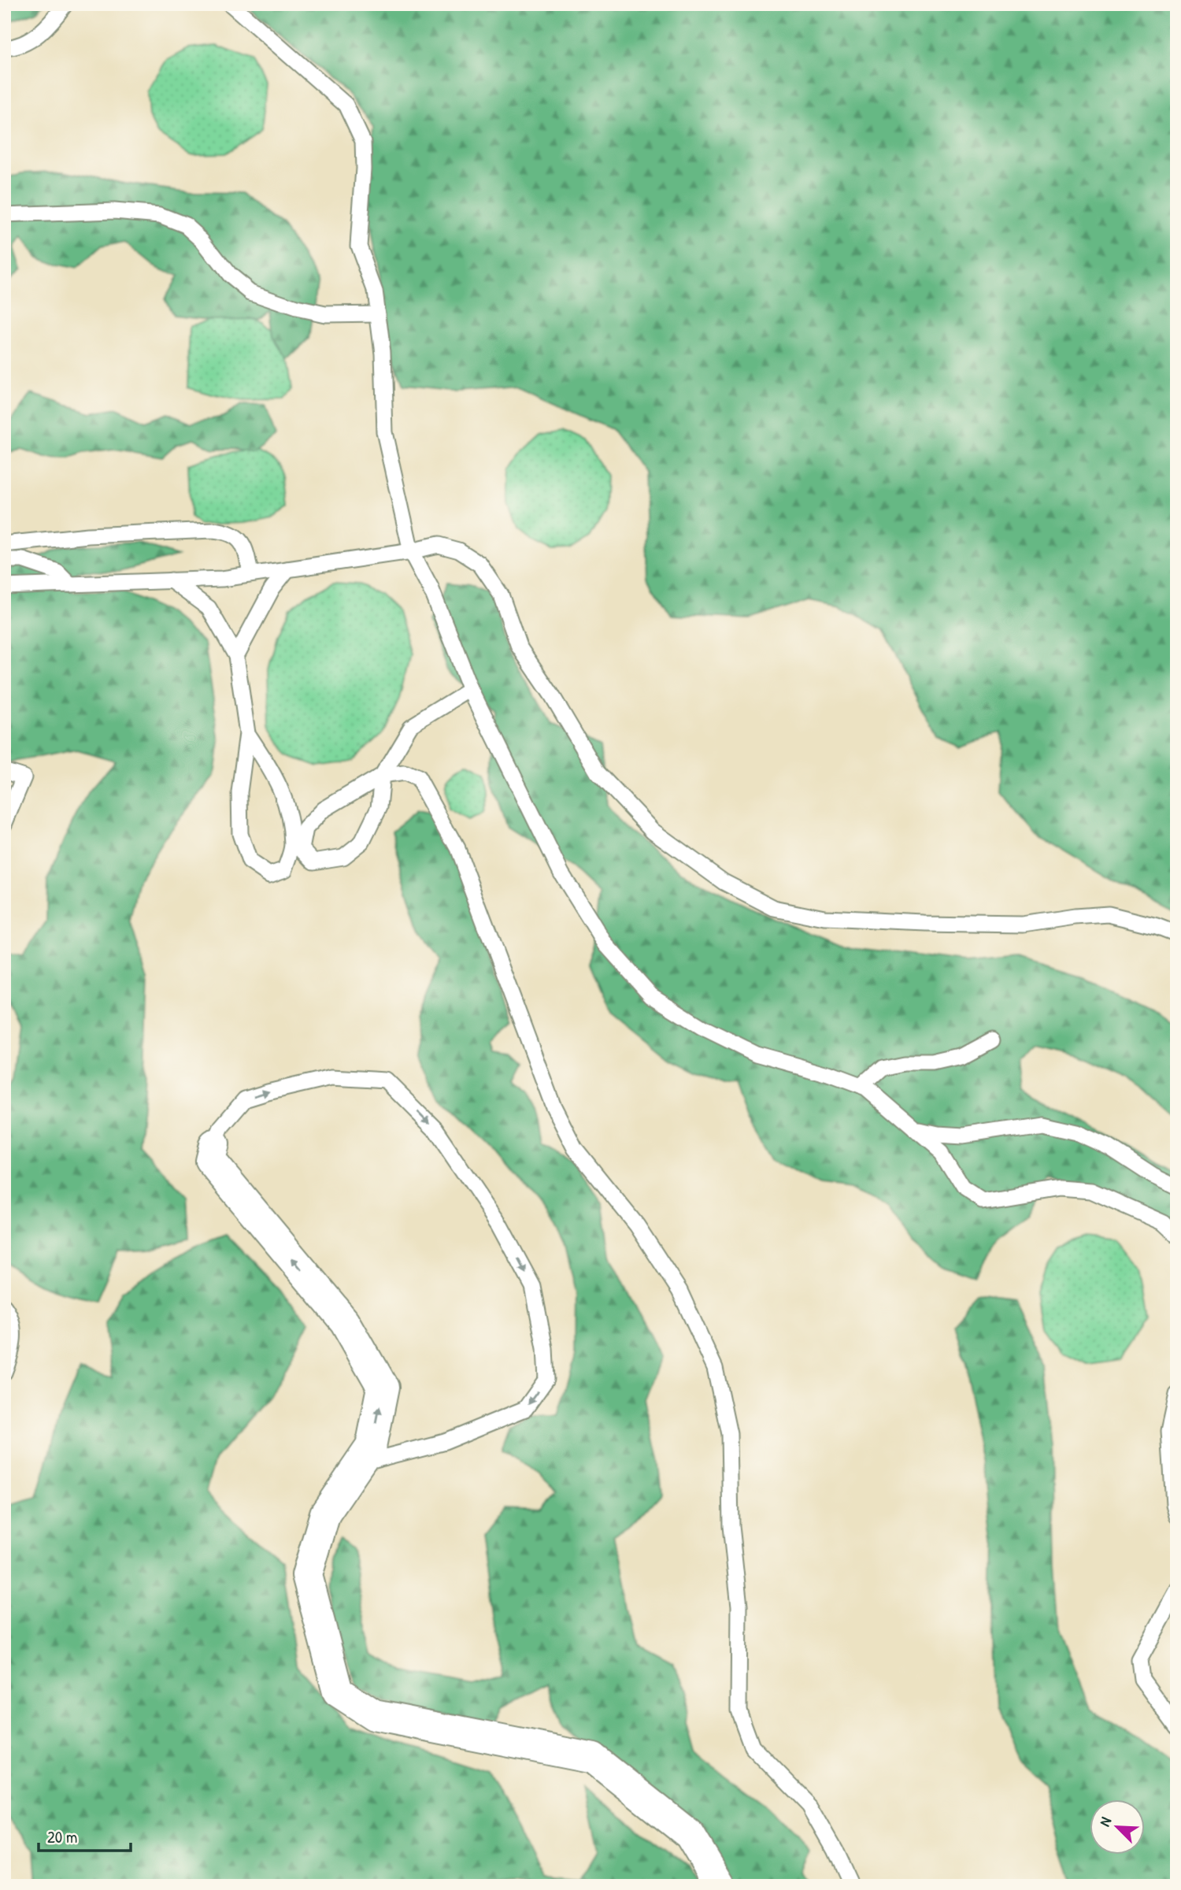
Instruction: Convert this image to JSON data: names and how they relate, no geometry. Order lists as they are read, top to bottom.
{
  "scale_bar": "20 m",
  "north": "top left"
}
